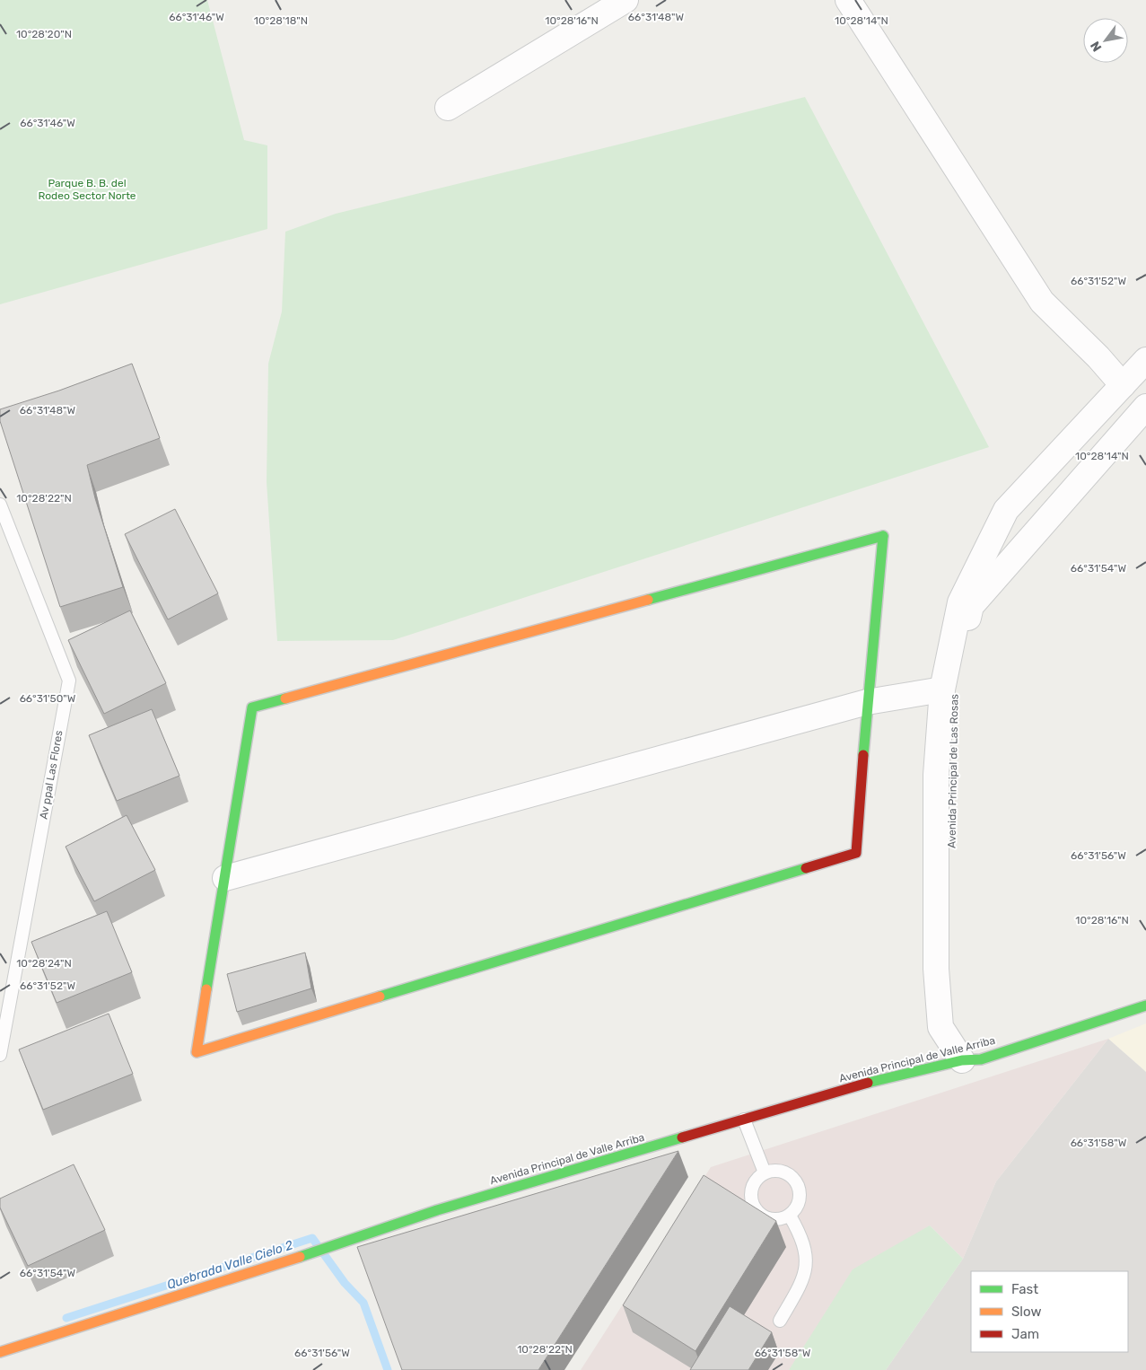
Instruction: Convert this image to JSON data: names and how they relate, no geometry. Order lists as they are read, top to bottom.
{
  "streets": {
    "street": ["Avenida Principal de Las Rosas", "Avenida Principal de Valle Arriba"],
    "lane": ["Av ppal Las Flores"]
  },
  "crossings": [
    ["Avenida Principal de Las Rosas", "Avenida Principal de Valle Arriba"]
  ],
  "water": ["Quebrada Valle Cielo 2"],
  "parks": ["Parque B. B. del Rodeo Sector Norte"],
  "legend": ["Fast", "Slow", "Jam"],
  "north": "bottom left",
  "coordinates": [
    "66°31'46\"W",
    "66°31'48\"W",
    "10°28'14\"N",
    "10°28'18\"N",
    "10°28'16\"N",
    "10°28'20\"N",
    "66°31'52\"W",
    "10°28'22\"N",
    "66°31'54\"W",
    "66°31'50\"W",
    "66°31'56\"W",
    "10°28'24\"N",
    "66°31'58\"W"
  ]
}
